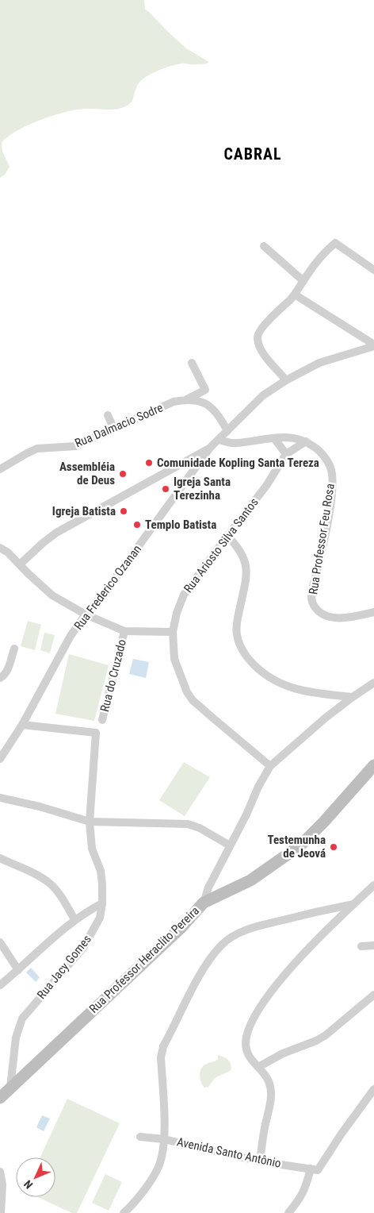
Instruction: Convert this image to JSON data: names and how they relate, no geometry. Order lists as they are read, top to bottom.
{
  "streets": {
    "main road": ["Rua Professor Heraclito Pereira"],
    "street": [
      "Rua Dalmacio Sodre",
      "Rua Professor Feu Rosa",
      "Rua Ariosto Silva Santos",
      "Rua Frederico Ozanan",
      "Rua do Cruzado",
      "Rua Jacy Gomes",
      "Avenida Santo Antônio"
    ]
  },
  "crossings": [
    ["Rua Dalmacio Sodre", "Rua Frederico Ozanan"],
    ["Rua Ariosto Silva Santos", "Rua Professor Heraclito Pereira"],
    ["Rua Frederico Ozanan", "Rua Jacy Gomes"],
    ["Rua Professor Heraclito Pereira", "Rua Jacy Gomes"]
  ],
  "districts": ["CABRAL"],
  "places": [
    "Comunidade Kopling Santa Tereza",
    "Assembléia de Deus",
    "Igreja Santa Terezinha",
    "Igreja Batista",
    "Templo Batista",
    "Testemunha de Jeová"
  ],
  "north": "bottom left"
}
